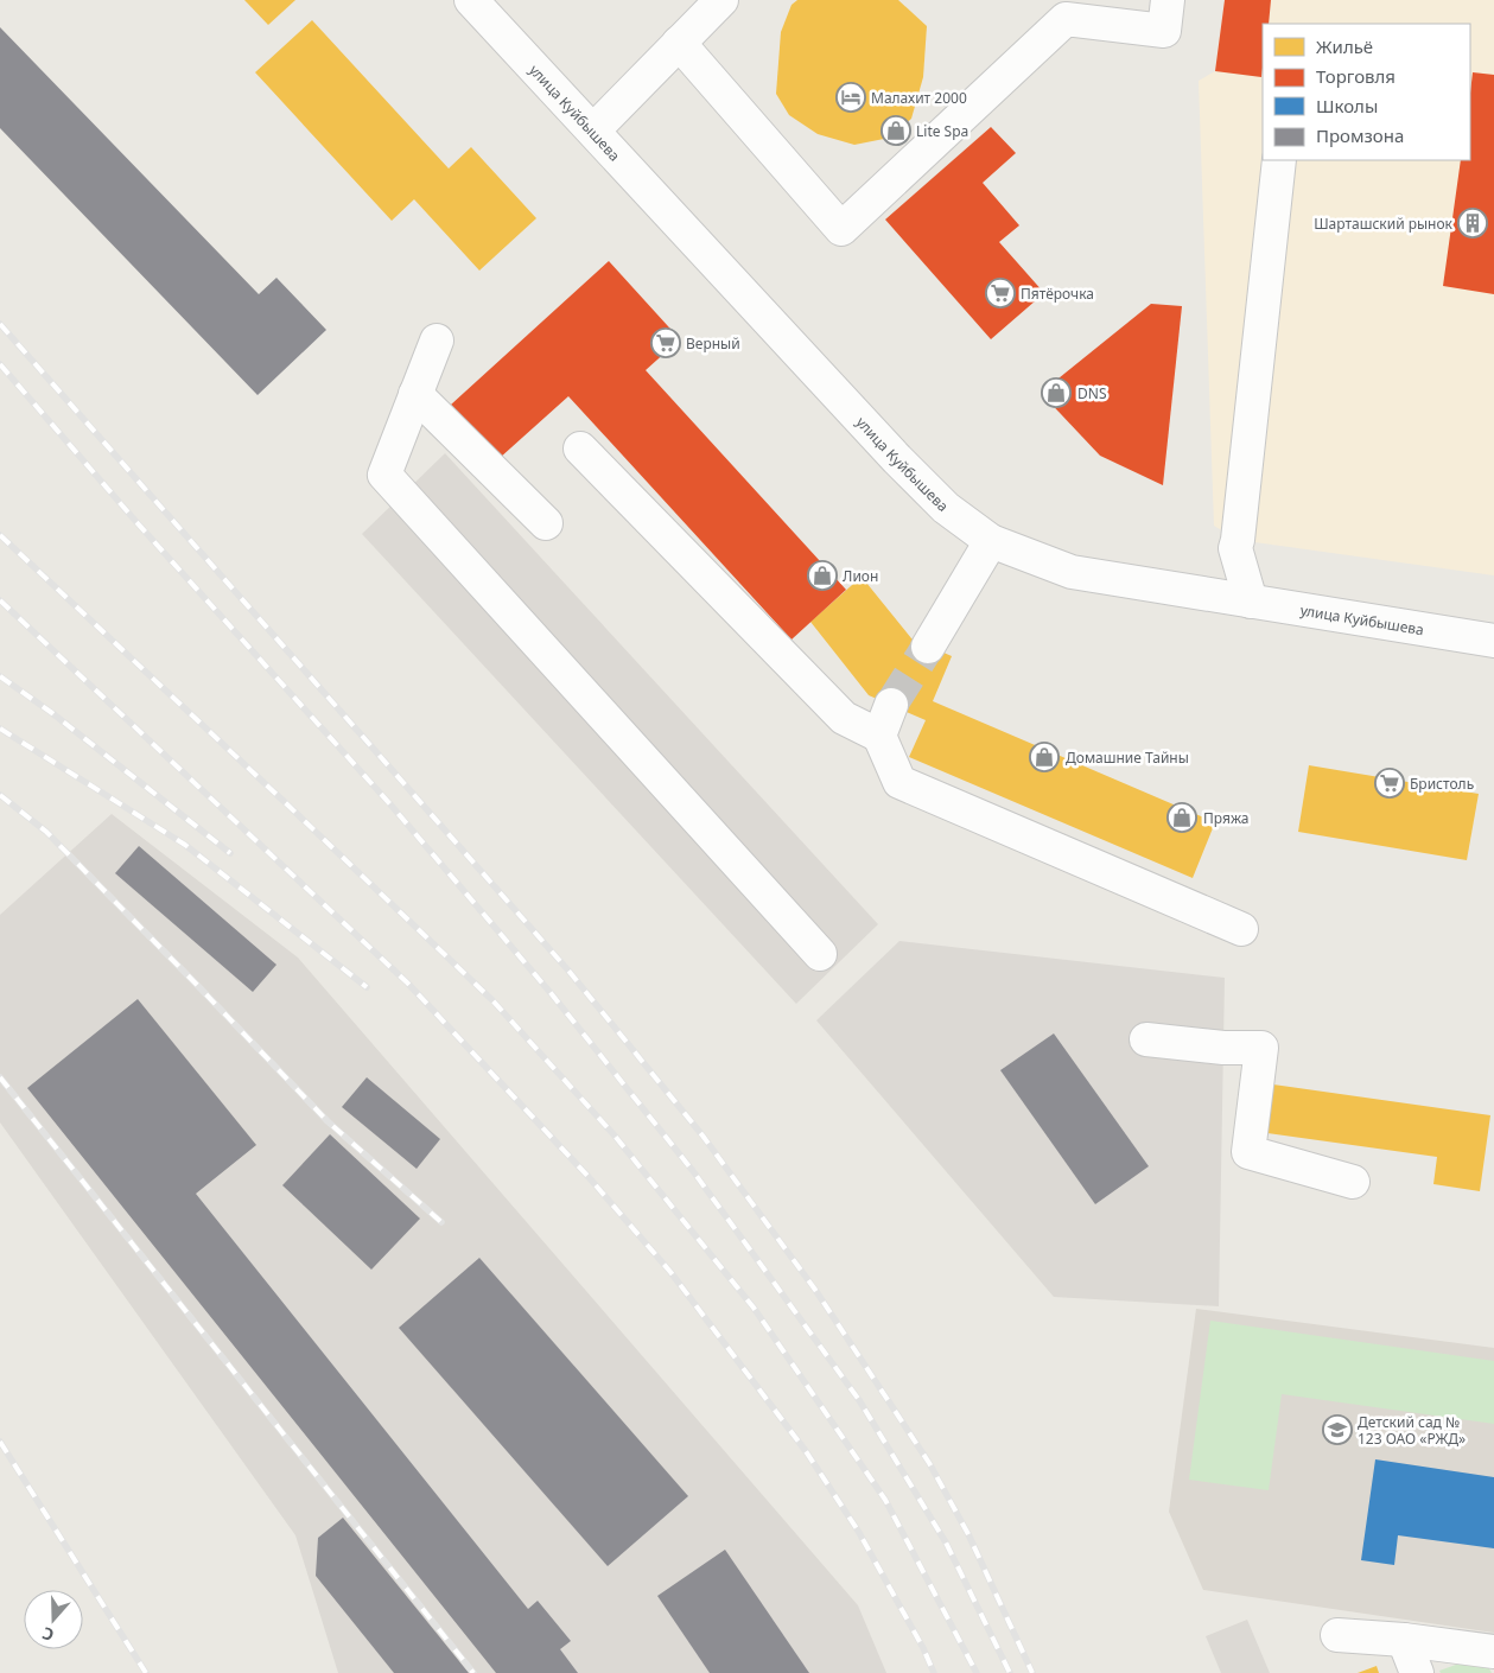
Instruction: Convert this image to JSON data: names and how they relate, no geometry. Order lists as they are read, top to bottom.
{
  "streets": {
    "street": ["улица Куйбышева"]
  },
  "places": {
    "hotel": ["Малахит 2000"],
    "shop": [
      "Lite Spa",
      "DNS",
      "Лион",
      "Домашние Тайны",
      "Пряжа"
    ],
    "building": ["Шарташский рынок"],
    "supermarket": ["Пятёрочка", "Верный", "Бристоль"],
    "school or university": ["Детский сад № 123 ОАО «РЖД»"]
  },
  "legend": [
    "Жильё",
    "Торговля",
    "Школы",
    "Промзона"
  ],
  "north": "bottom"
}
